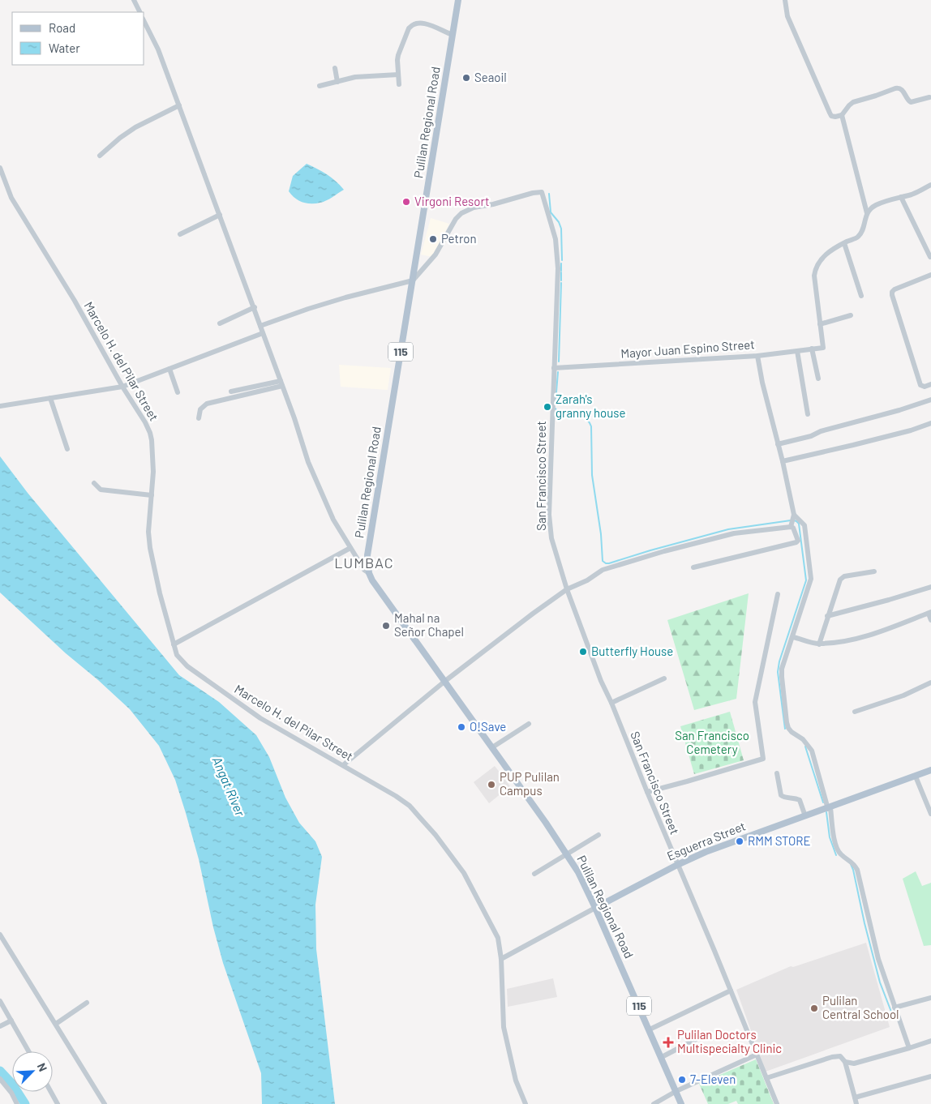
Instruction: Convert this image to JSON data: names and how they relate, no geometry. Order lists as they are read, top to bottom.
{
  "streets": {
    "main road": ["Pulilan Regional Road", "115", "Esguerra Street"],
    "street": ["Mayor Juan Espino Street", "Marcelo H. del Pilar Street", "San Francisco Street"]
  },
  "crossings": [
    ["Pulilan Regional Road", "San Francisco Street"],
    ["Pulilan Regional Road", "Esguerra Street"],
    ["Mayor Juan Espino Street", "San Francisco Street"],
    ["Marcelo H. del Pilar Street", "Esguerra Street"],
    ["San Francisco Street", "Esguerra Street"]
  ],
  "districts": ["LUMBAC"],
  "water": ["Angat River"],
  "parks": ["San Francisco Cemetery"],
  "places": {
    "other": [
      "Seaoil",
      "Virgoni Resort",
      "Petron",
      "Zarah's granny house",
      "Mahal na Señor Chapel",
      "Butterfly House",
      "O!Save",
      "PUP Pulilan Campus",
      "RMM STORE",
      "Pulilan Central School",
      "7-Eleven"
    ],
    "health": ["Pulilan Doctors Multispecialty Clinic"]
  },
  "legend": ["Road", "Water"],
  "north": "top right"
}
